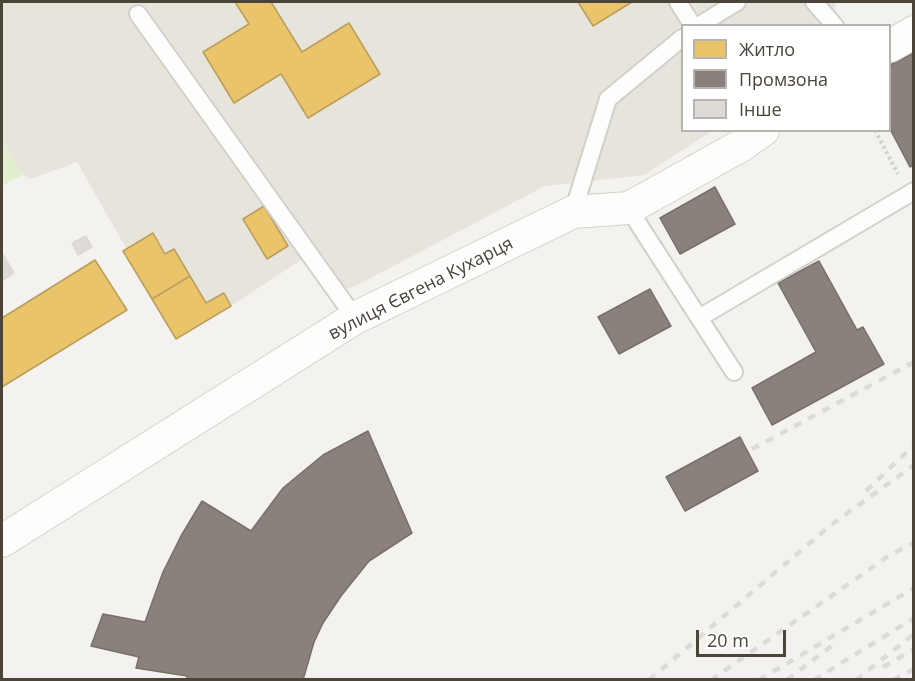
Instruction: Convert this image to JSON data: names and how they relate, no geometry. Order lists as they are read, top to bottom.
{
  "streets": {
    "street": ["вулиця Євгена Кухарця"]
  },
  "legend": ["Житло", "Промзона", "Інше"],
  "scale_bar": "20 m"
}
